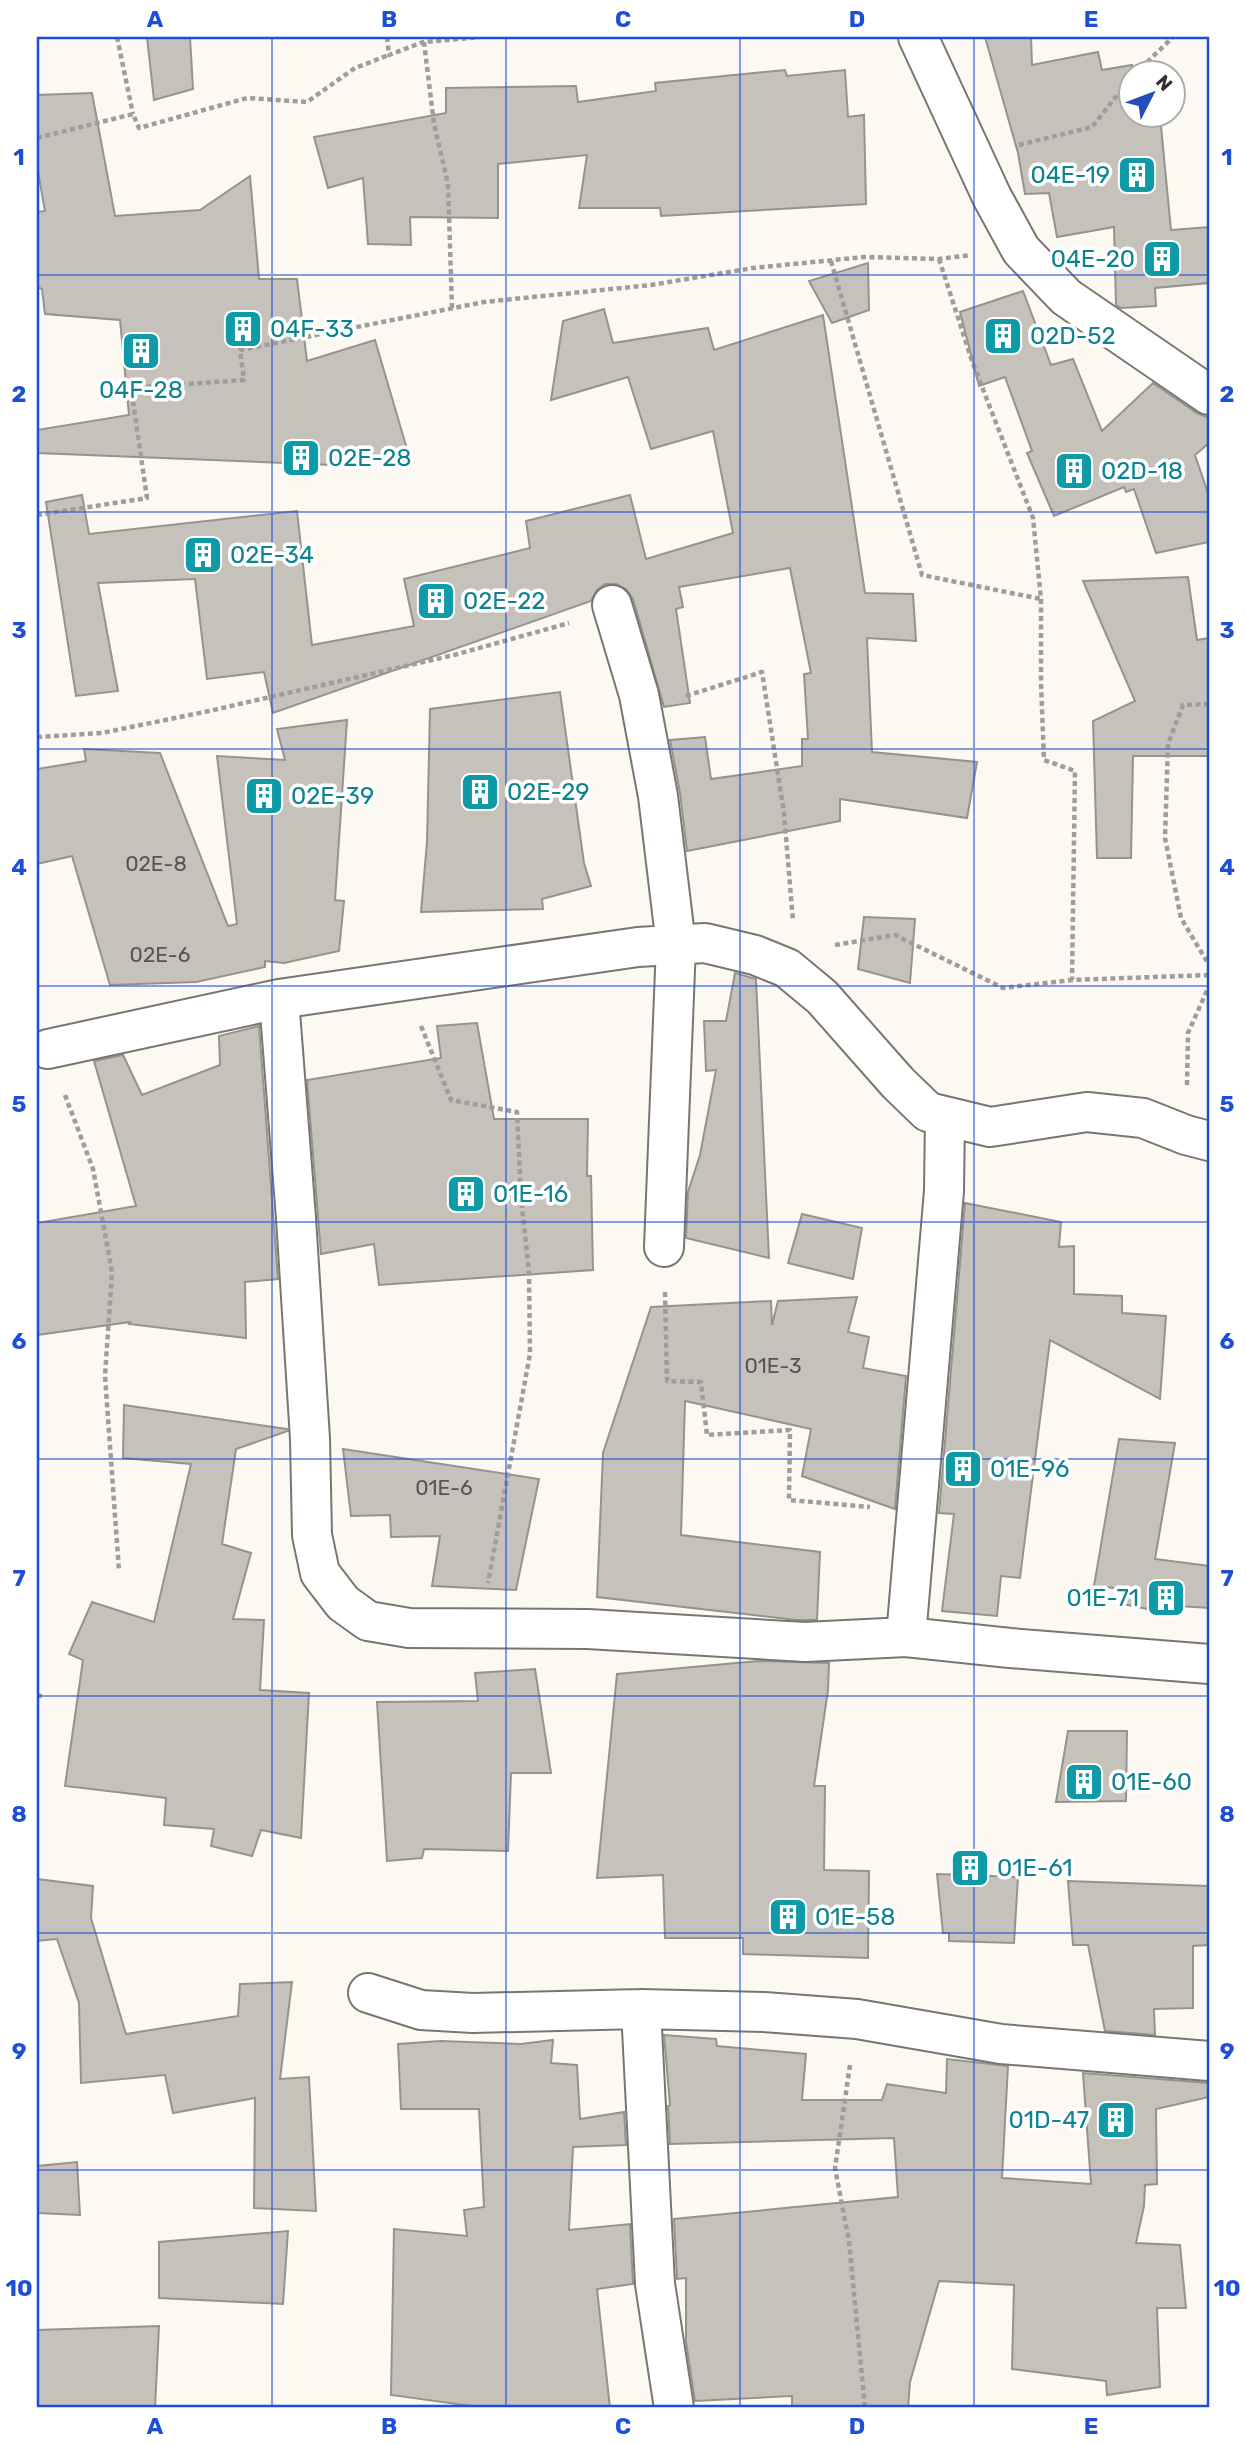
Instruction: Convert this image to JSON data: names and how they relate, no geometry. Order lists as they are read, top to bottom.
{
  "places": {
    "building": [
      "04E-19",
      "04E-20",
      "04F-33",
      "02D-52",
      "04F-28",
      "02E-28",
      "02D-18",
      "02E-34",
      "02E-22",
      "02E-29",
      "02E-39",
      "01E-16",
      "01E-96",
      "01E-71",
      "01E-60",
      "01E-61",
      "01E-58",
      "01D-47"
    ]
  },
  "house_numbers": [
    "02E-8",
    "02E-6",
    "01E-3",
    "01E-6"
  ],
  "north": "top right",
  "grid": {
    "columns": [
      "A",
      "B",
      "C",
      "D",
      "E"
    ],
    "rows": [
      "1",
      "2",
      "3",
      "4",
      "5",
      "6",
      "7",
      "8",
      "9",
      "10"
    ]
  }
}
